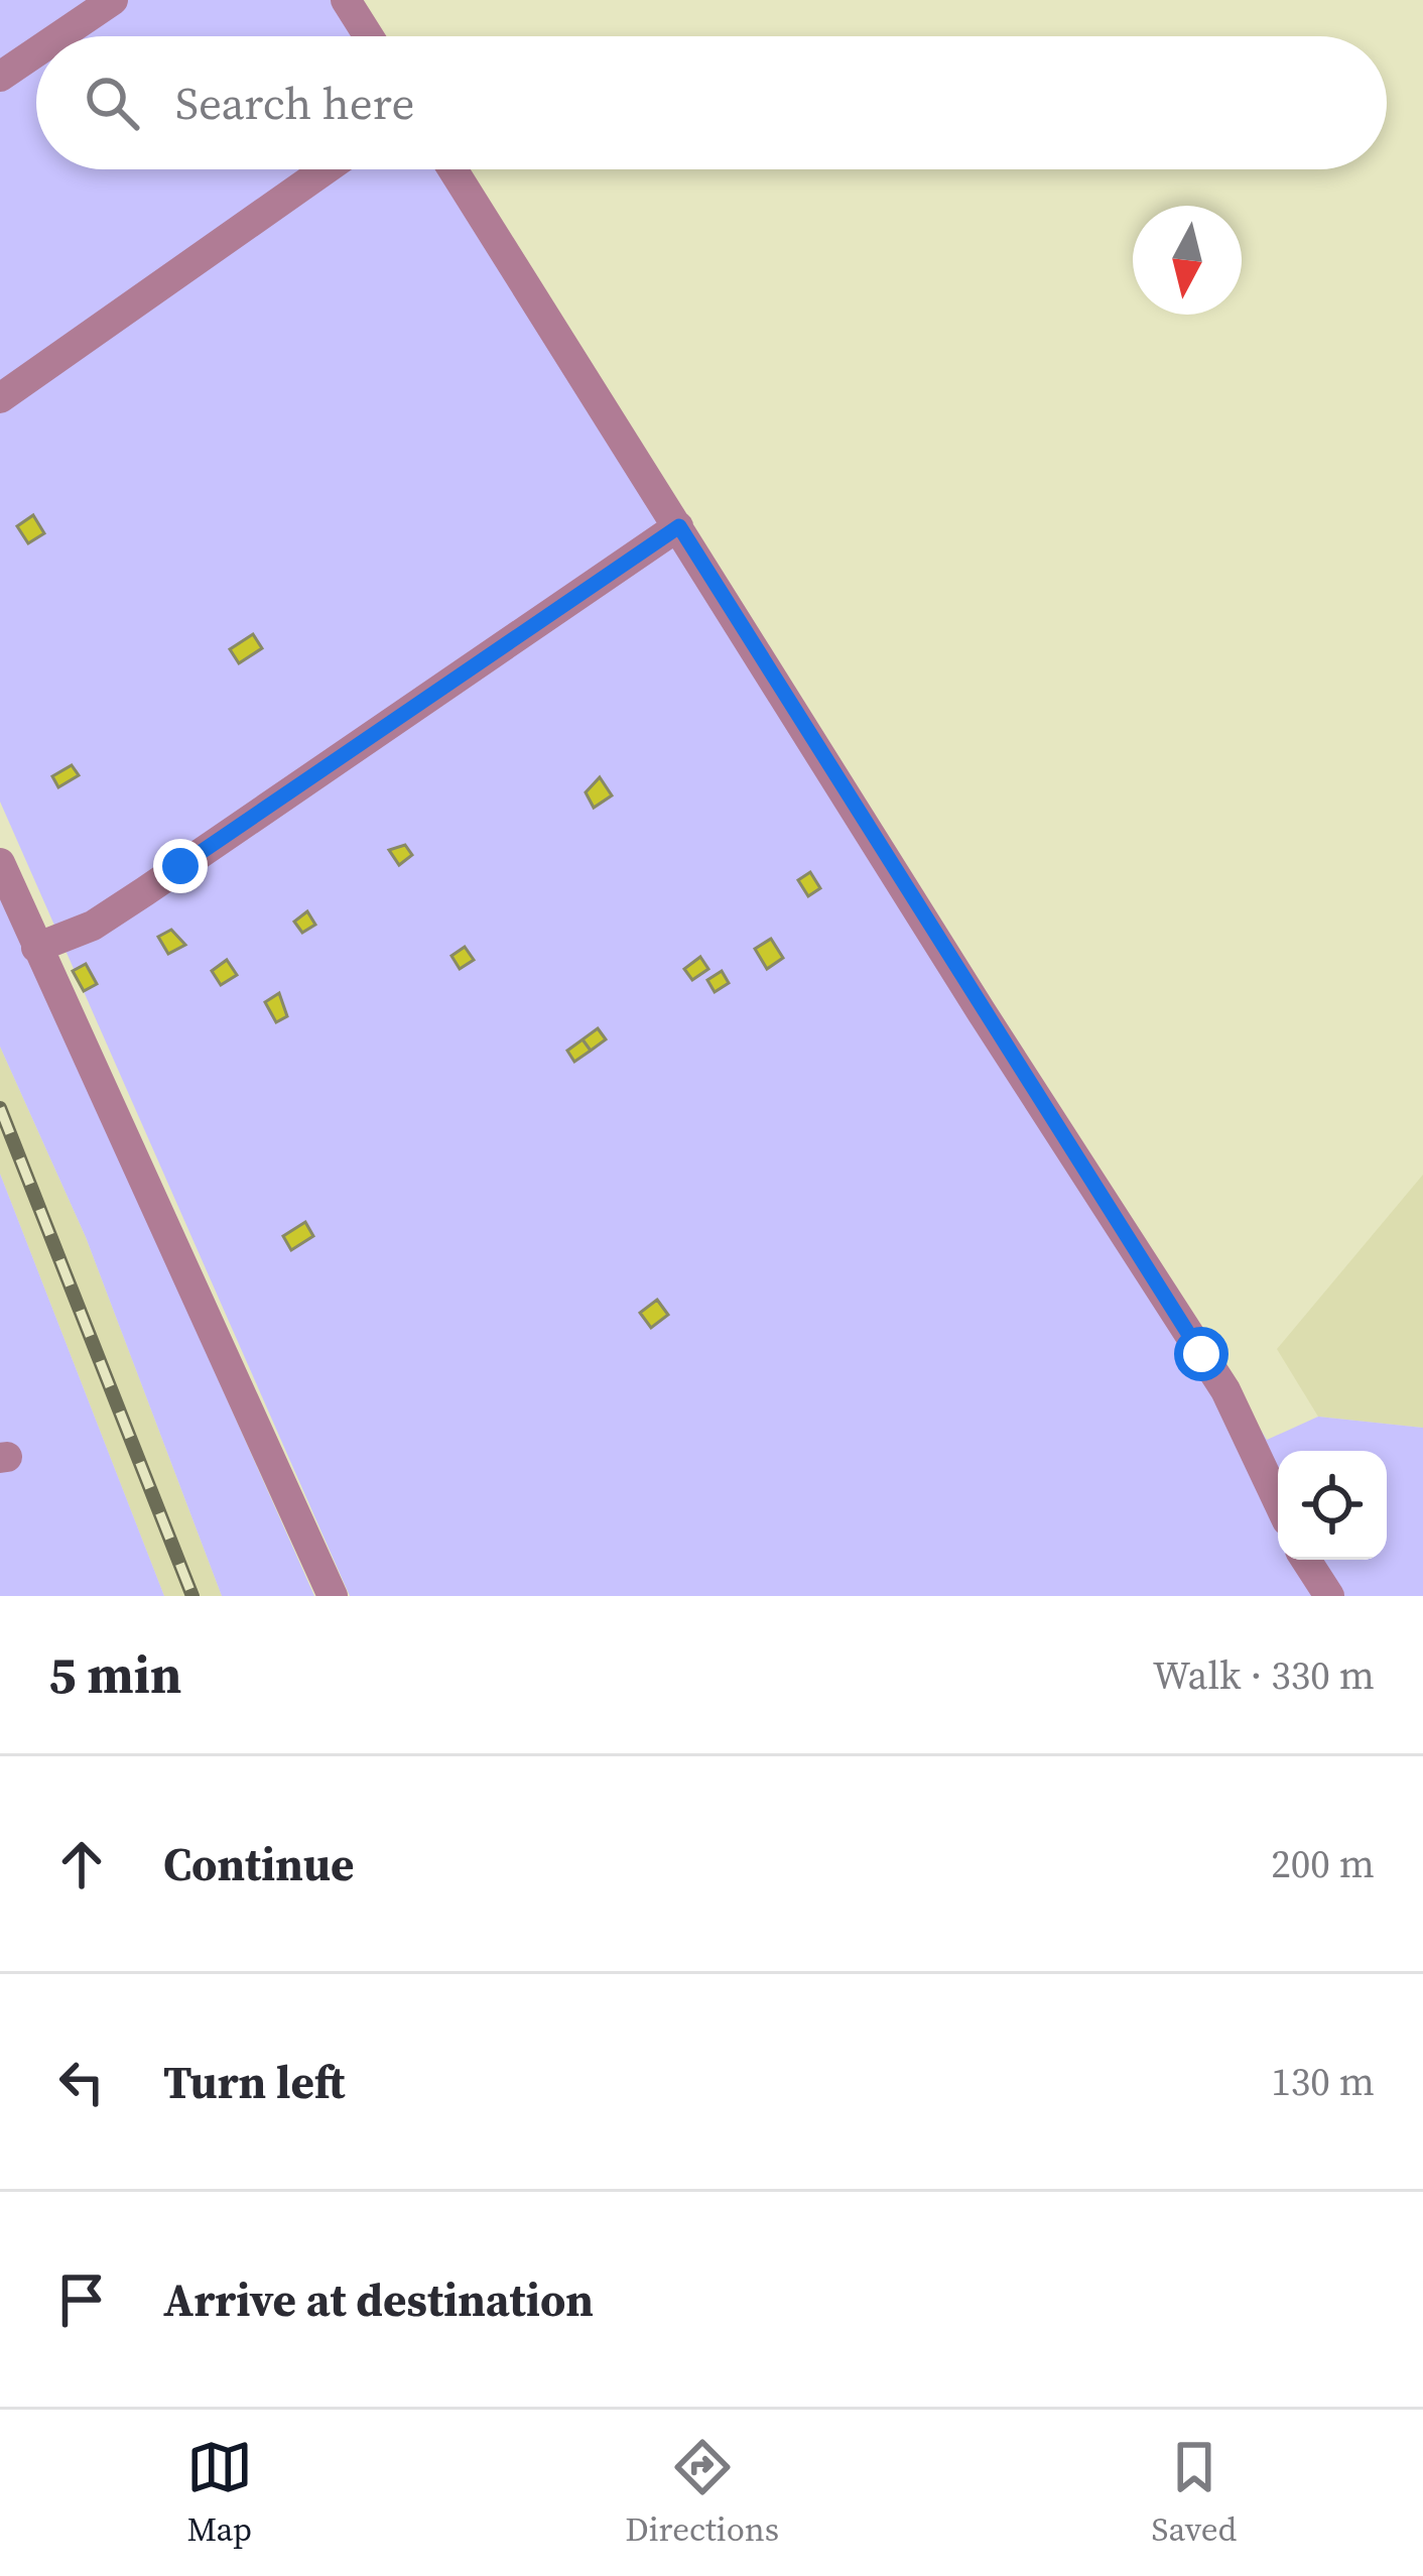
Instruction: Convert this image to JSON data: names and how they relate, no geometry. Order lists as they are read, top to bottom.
{
  "north": "bottom",
  "page": {
    "search": "Search here",
    "heading": ["5 min", "Walk · 330 m"],
    "list": [
      ["Continue", "200 m"],
      ["Turn left", "130 m"],
      "Arrive at destination"
    ],
    "nav": ["Map", "Directions", "Saved"]
  }
}
